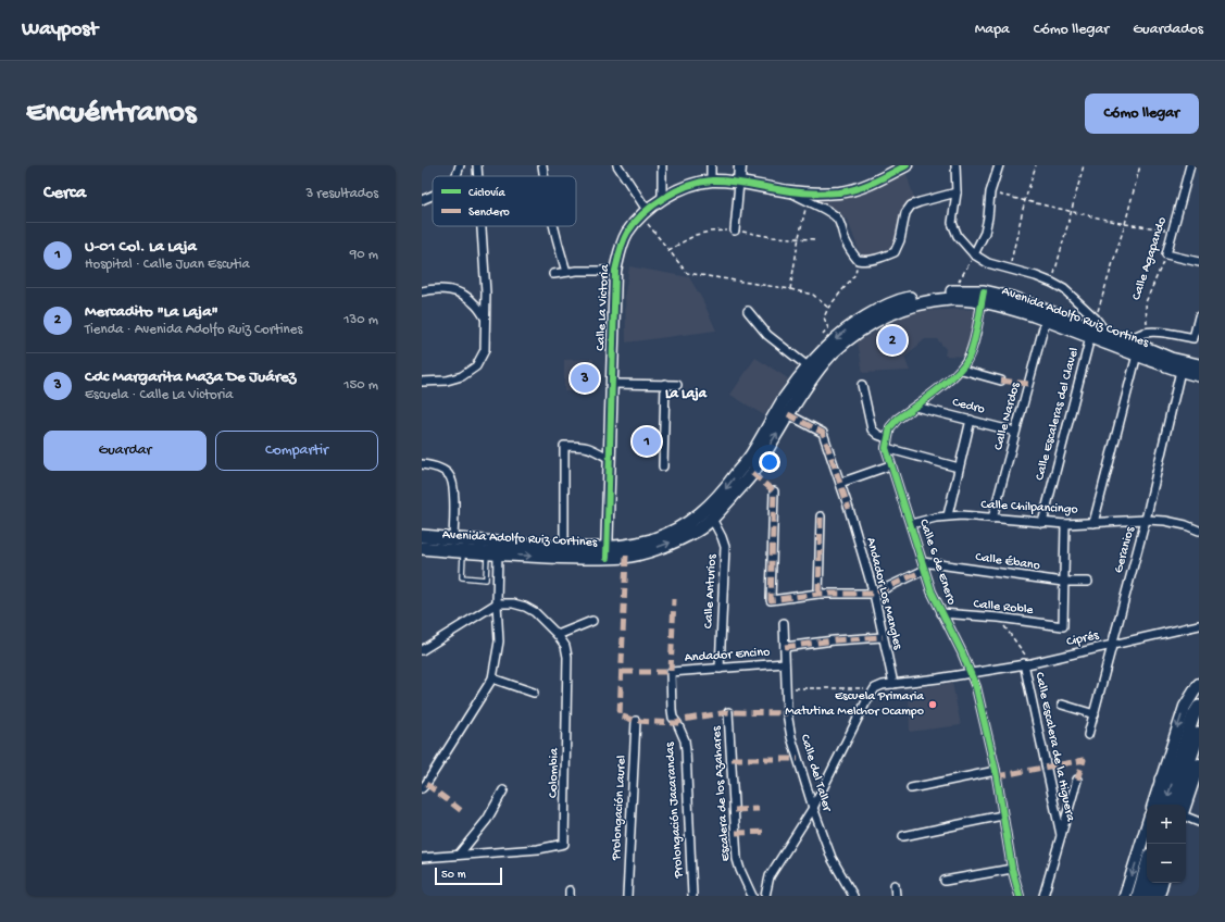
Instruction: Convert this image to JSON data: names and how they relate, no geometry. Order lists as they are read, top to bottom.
{
  "streets": {
    "main road": ["Avenida Adolfo Ruiz Cortines"],
    "street": [
      "Calle Agapando",
      "Calle La Victoria",
      "Cedro",
      "Calle Escaleras del Clavel",
      "Calle Nardos",
      "Calle Chilpancingo",
      "Geranios",
      "Calle 6 de Enero",
      "Calle Ébano",
      "Calle Anturios",
      "Andador Los Mangles",
      "Calle Roble",
      "Ciprés",
      "Andador Encino",
      "Calle Escalera de la Higuera",
      "Colombia",
      "Calle del Taller",
      "Escalera de los Azahares",
      "Prolongación Laurel",
      "Prolongación Jacarandas"
    ]
  },
  "crossings": [
    ["Calle La Victoria", "Avenida Adolfo Ruiz Cortines"],
    ["Avenida Adolfo Ruiz Cortines", "Calle Escaleras del Clavel"],
    ["Avenida Adolfo Ruiz Cortines", "Calle Nardos"],
    ["Avenida Adolfo Ruiz Cortines", "Geranios"],
    ["Avenida Adolfo Ruiz Cortines", "Calle 6 de Enero"],
    ["Avenida Adolfo Ruiz Cortines", "Calle Anturios"],
    ["Avenida Adolfo Ruiz Cortines", "Andador Los Mangles"],
    ["Cedro", "Calle Nardos"],
    ["Cedro", "Calle 6 de Enero"],
    ["Calle Escaleras del Clavel", "Calle Chilpancingo"],
    ["Calle Nardos", "Calle Chilpancingo"],
    ["Calle Chilpancingo", "Geranios"],
    ["Calle Chilpancingo", "Calle 6 de Enero"],
    ["Geranios", "Ciprés"],
    ["Calle 6 de Enero", "Calle Ébano"],
    ["Calle 6 de Enero", "Calle Roble"],
    ["Calle 6 de Enero", "Ciprés"],
    ["Calle Ébano", "Calle Roble"],
    ["Calle Anturios", "Andador Encino"],
    ["Andador Los Mangles", "Ciprés"],
    ["Ciprés", "Calle Escalera de la Higuera"],
    ["Andador Encino", "Calle del Taller"],
    ["Andador Encino", "Prolongación Jacarandas"]
  ],
  "districts": ["La Laja"],
  "places": ["Escuela Primaria Matutina Melchor Ocampo"],
  "legend": ["Ciclovía", "Sendero"],
  "scale_bar": "50 m",
  "page": {
    "header": "Waypost",
    "nav": ["Mapa", "Cómo llegar", "Guardados"],
    "buttons": [
      "Cómo llegar",
      ["Guardar", "Compartir"]
    ],
    "title": "Encuéntranos",
    "heading": ["Cerca", "3 resultados"],
    "list": [
      {
        "mark": "1",
        "name": "U-01 Col. La Laja",
        "note": "Hospital · Calle Juan Escutia",
        "value": "90 m"
      },
      {
        "mark": "2",
        "name": "Mercadito \"La Laja\"",
        "note": "Tienda · Avenida Adolfo Ruiz Cortines",
        "value": "130 m"
      },
      {
        "mark": "3",
        "name": "Cdc Margarita Maza De Juárez",
        "note": "Escuela · Calle La Victoria",
        "value": "150 m"
      }
    ],
    "pins": ["2", "3", "1"],
    "map_buttons": ["+", "−"],
    "scale": "50 m"
  }
}
